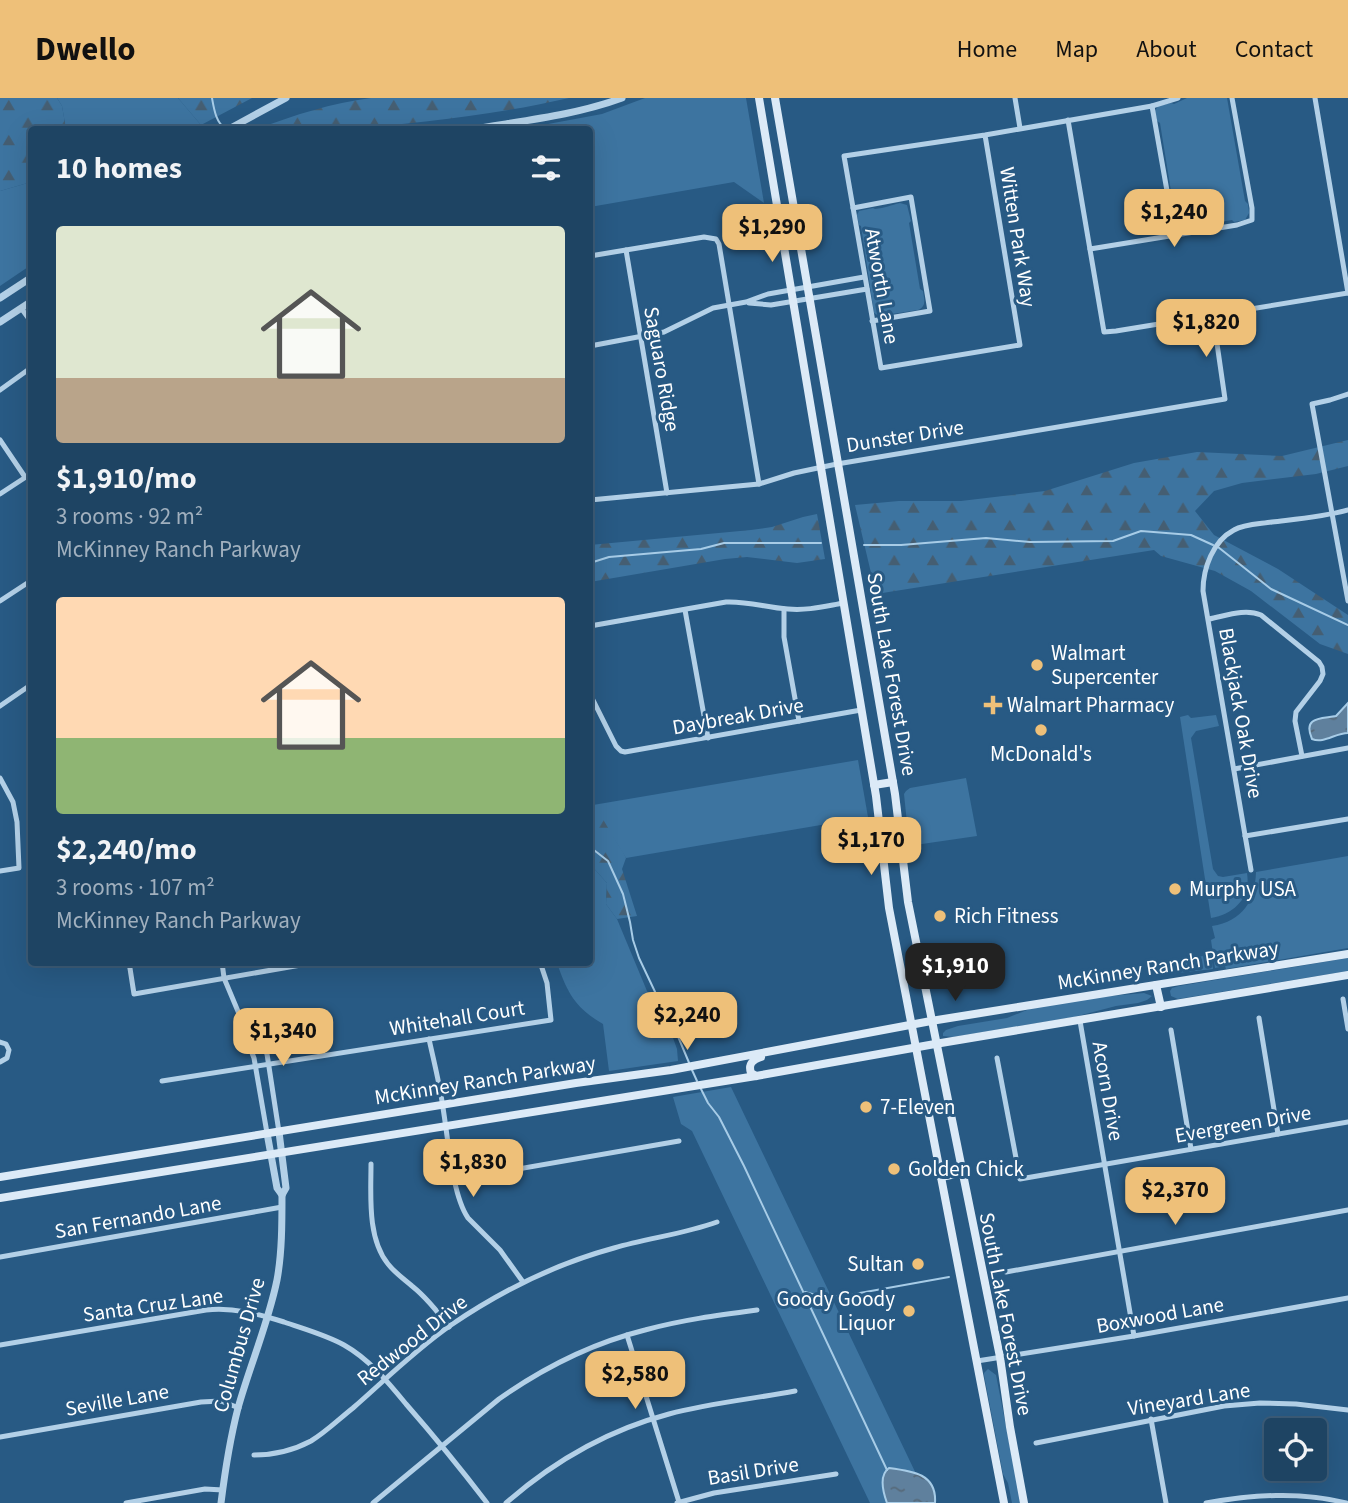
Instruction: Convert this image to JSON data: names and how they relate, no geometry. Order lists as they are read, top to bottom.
{
  "streets": {
    "main road": ["South Lake Forest Drive", "McKinney Ranch Parkway"],
    "street": [
      "Witten Park Way",
      "Atworth Lane",
      "Saguaro Ridge",
      "Dunster Drive",
      "Blackjack Oak Drive",
      "Daybreak Drive",
      "Whitehall Court",
      "Acorn Drive",
      "Evergreen Drive",
      "San Fernando Lane",
      "Santa Cruz Lane",
      "Boxwood Lane",
      "Redwood Drive",
      "Columbus Drive",
      "Vineyard Lane",
      "Seville Lane",
      "Basil Drive"
    ]
  },
  "crossings": [
    ["Witten Park Way", "Atworth Lane"],
    ["Saguaro Ridge", "Dunster Drive"],
    ["Dunster Drive", "South Lake Forest Drive"],
    ["South Lake Forest Drive", "Daybreak Drive"],
    ["South Lake Forest Drive", "McKinney Ranch Parkway"],
    ["South Lake Forest Drive", "Boxwood Lane"],
    ["McKinney Ranch Parkway", "Acorn Drive"],
    ["McKinney Ranch Parkway", "Columbus Drive"],
    ["Whitehall Court", "Columbus Drive"],
    ["Acorn Drive", "Evergreen Drive"],
    ["Acorn Drive", "Boxwood Lane"],
    ["San Fernando Lane", "Columbus Drive"],
    ["Santa Cruz Lane", "Redwood Drive"],
    ["Santa Cruz Lane", "Columbus Drive"],
    ["Columbus Drive", "Seville Lane"]
  ],
  "places": {
    "other": [
      "Walmart Supercenter",
      "McDonald's",
      "Murphy USA",
      "Rich Fitness",
      "7-Eleven",
      "Golden Chick",
      "Sultan",
      "Goody Goody Liquor"
    ],
    "health": ["Walmart Pharmacy"]
  },
  "page": {
    "header": "Dwello",
    "nav": [
      "Home",
      "Map",
      "About",
      "Contact"
    ],
    "heading": "10 homes",
    "price": [
      "$1,240",
      "$1,290",
      "$1,820",
      "$1,170",
      "$1,910",
      "$2,240",
      "$1,340",
      "$1,830",
      "$2,370",
      "$2,580"
    ],
    "list": [
      {
        "name": "$1,910/mo",
        "note": "3 rooms · 92 m² · McKinney Ranch Parkway"
      },
      {
        "name": "$2,240/mo",
        "note": "3 rooms · 107 m² · McKinney Ranch Parkway"
      }
    ]
  }
}
